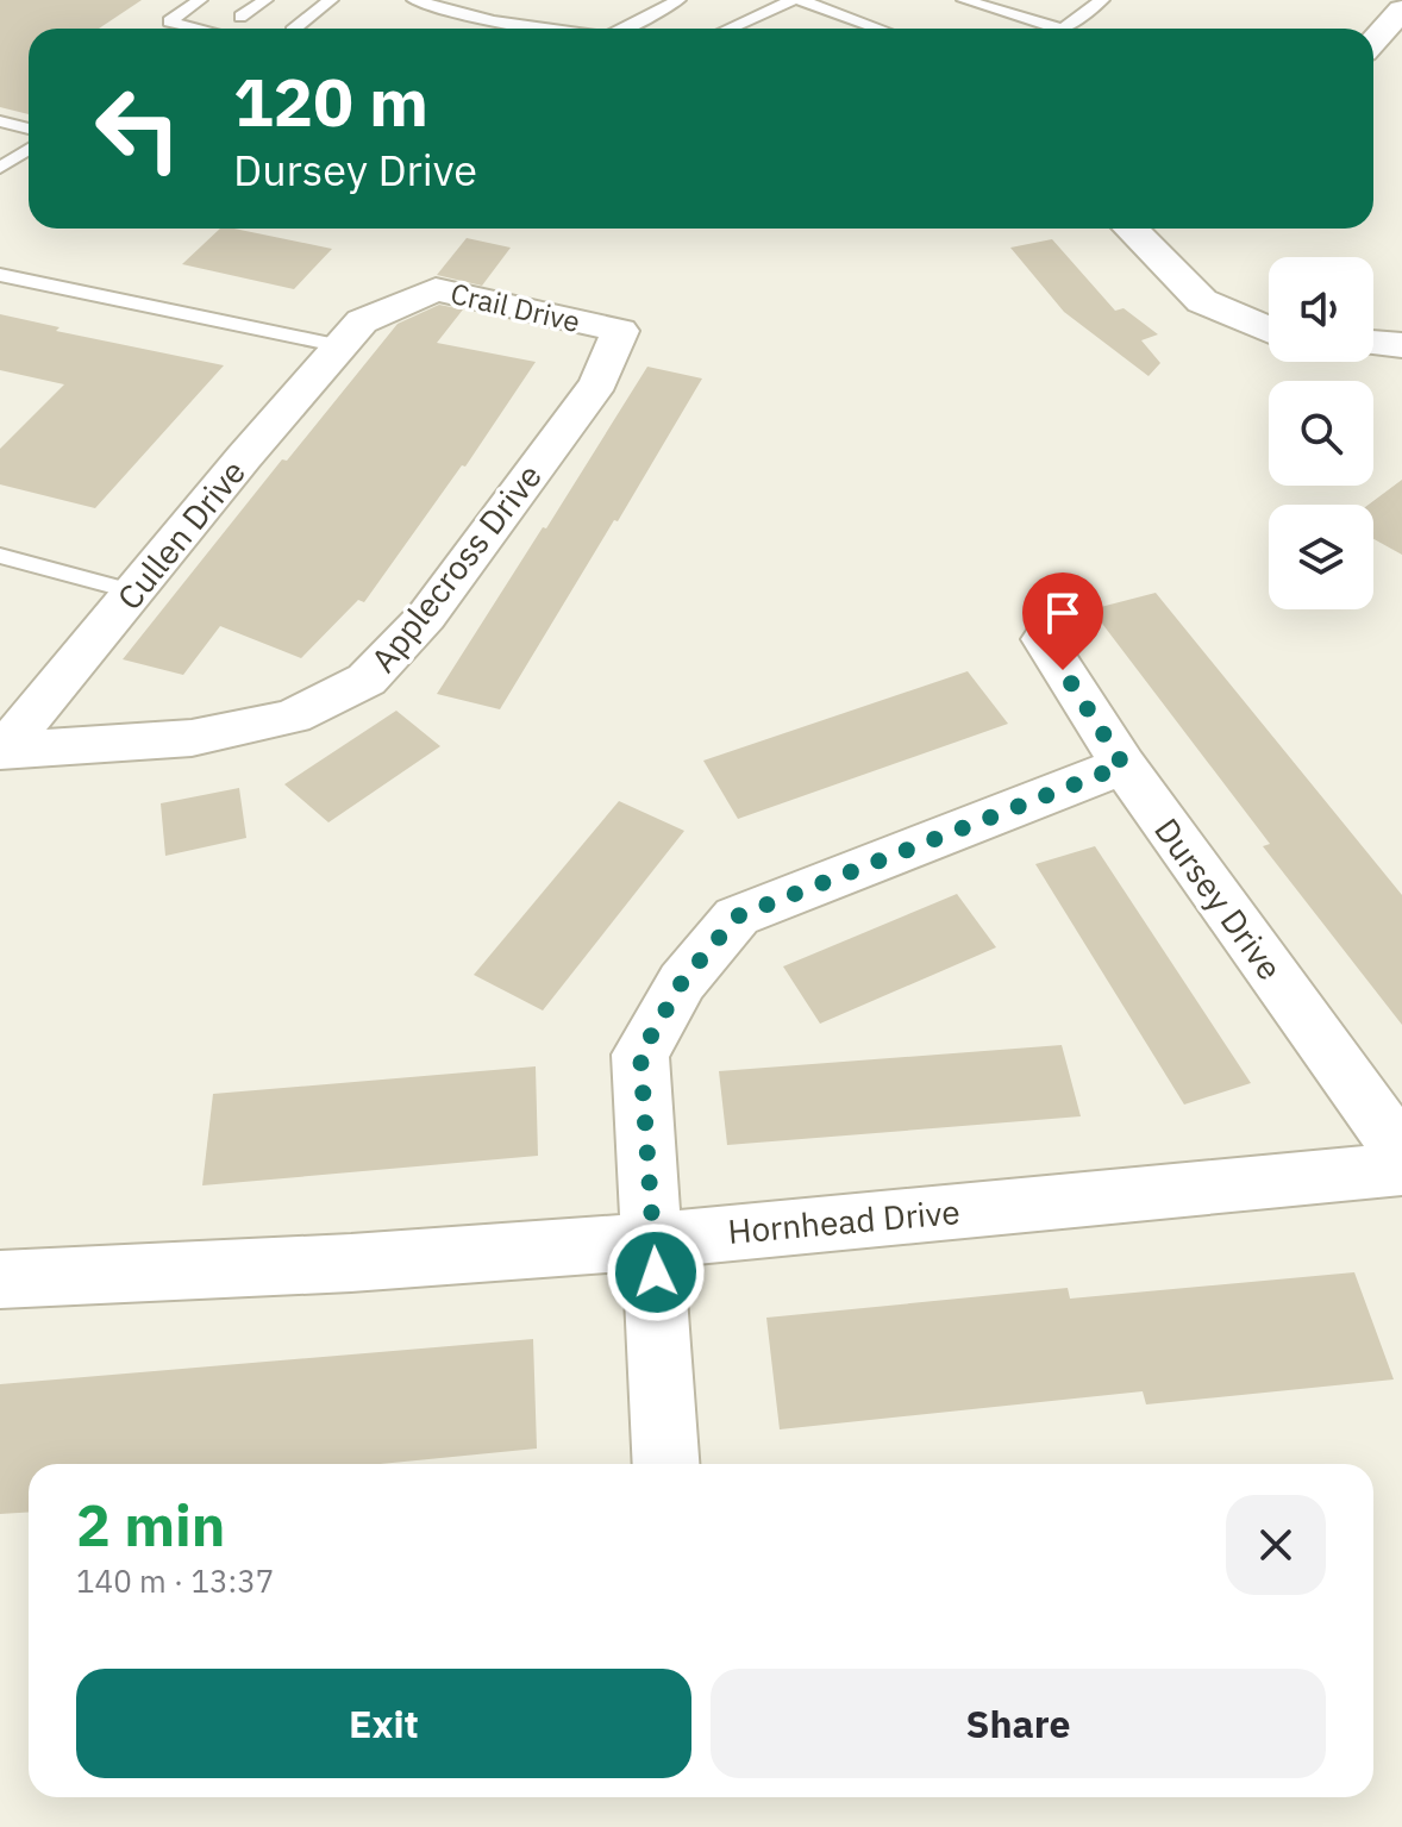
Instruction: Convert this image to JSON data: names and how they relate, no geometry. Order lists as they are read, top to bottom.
{
  "streets": {
    "street": [
      "Crail Drive",
      "Cullen Drive",
      "Applecross Drive",
      "Dursey Drive",
      "Hornhead Drive"
    ]
  },
  "crossings": [
    ["Crail Drive", "Cullen Drive"],
    ["Crail Drive", "Applecross Drive"],
    ["Cullen Drive", "Applecross Drive"]
  ],
  "page": {
    "turn": ["120 m", "Dursey Drive"],
    "heading": ["2 min", "140 m · 13:37"],
    "buttons": ["Exit", "Share"]
  }
}
